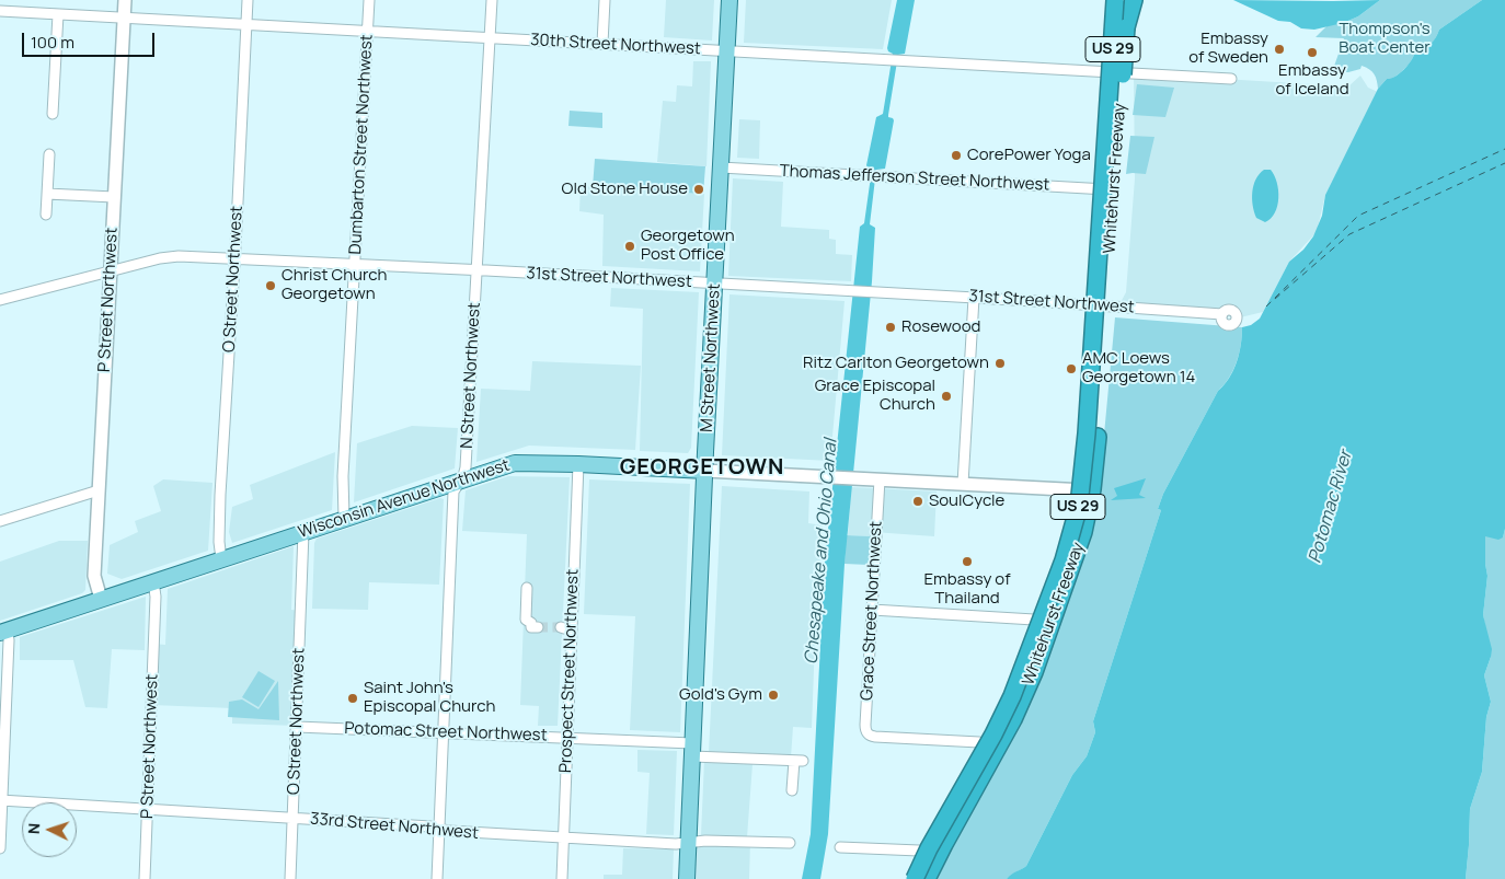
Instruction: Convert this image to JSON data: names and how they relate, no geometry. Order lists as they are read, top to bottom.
{
  "streets": {
    "highway": ["US 29", "Whitehurst Freeway"],
    "main road": ["P Street Northwest", "M Street Northwest", "Wisconsin Avenue Northwest"],
    "street": [
      "30th Street Northwest",
      "Dumbarton Street Northwest",
      "Thomas Jefferson Street Northwest",
      "31st Street Northwest",
      "O Street Northwest",
      "N Street Northwest",
      "Grace Street Northwest",
      "Prospect Street Northwest",
      "Potomac Street Northwest",
      "33rd Street Northwest"
    ]
  },
  "crossings": [
    ["30th Street Northwest", "Dumbarton Street Northwest"],
    ["30th Street Northwest", "O Street Northwest"],
    ["30th Street Northwest", "P Street Northwest"],
    ["30th Street Northwest", "M Street Northwest"],
    ["30th Street Northwest", "N Street Northwest"],
    ["Dumbarton Street Northwest", "31st Street Northwest"],
    ["Dumbarton Street Northwest", "Wisconsin Avenue Northwest"],
    ["Thomas Jefferson Street Northwest", "M Street Northwest"],
    ["31st Street Northwest", "O Street Northwest"],
    ["31st Street Northwest", "P Street Northwest"],
    ["31st Street Northwest", "M Street Northwest"],
    ["31st Street Northwest", "N Street Northwest"],
    ["O Street Northwest", "Wisconsin Avenue Northwest"],
    ["O Street Northwest", "Potomac Street Northwest"],
    ["O Street Northwest", "33rd Street Northwest"],
    ["P Street Northwest", "Wisconsin Avenue Northwest"],
    ["P Street Northwest", "33rd Street Northwest"],
    ["M Street Northwest", "Wisconsin Avenue Northwest"],
    ["M Street Northwest", "Potomac Street Northwest"],
    ["M Street Northwest", "33rd Street Northwest"],
    ["N Street Northwest", "Wisconsin Avenue Northwest"],
    ["N Street Northwest", "Potomac Street Northwest"],
    ["N Street Northwest", "33rd Street Northwest"],
    ["Wisconsin Avenue Northwest", "Grace Street Northwest"],
    ["Wisconsin Avenue Northwest", "Prospect Street Northwest"],
    ["Prospect Street Northwest", "Potomac Street Northwest"],
    ["Prospect Street Northwest", "33rd Street Northwest"]
  ],
  "districts": ["GEORGETOWN"],
  "water": ["Potomac River", "Chesapeake and Ohio Canal"],
  "parks": ["Thompson's Boat Center"],
  "places": [
    "Embassy of Sweden",
    "Embassy of Iceland",
    "CorePower Yoga",
    "Old Stone House",
    "Georgetown Post Office",
    "Christ Church Georgetown",
    "Rosewood",
    "Ritz Carlton Georgetown",
    "AMC Loews Georgetown 14",
    "Grace Episcopal Church",
    "SoulCycle",
    "Embassy of Thailand",
    "Gold's Gym",
    "Saint John's Episcopal Church"
  ],
  "scale_bar": "100 m",
  "north": "left"
}
